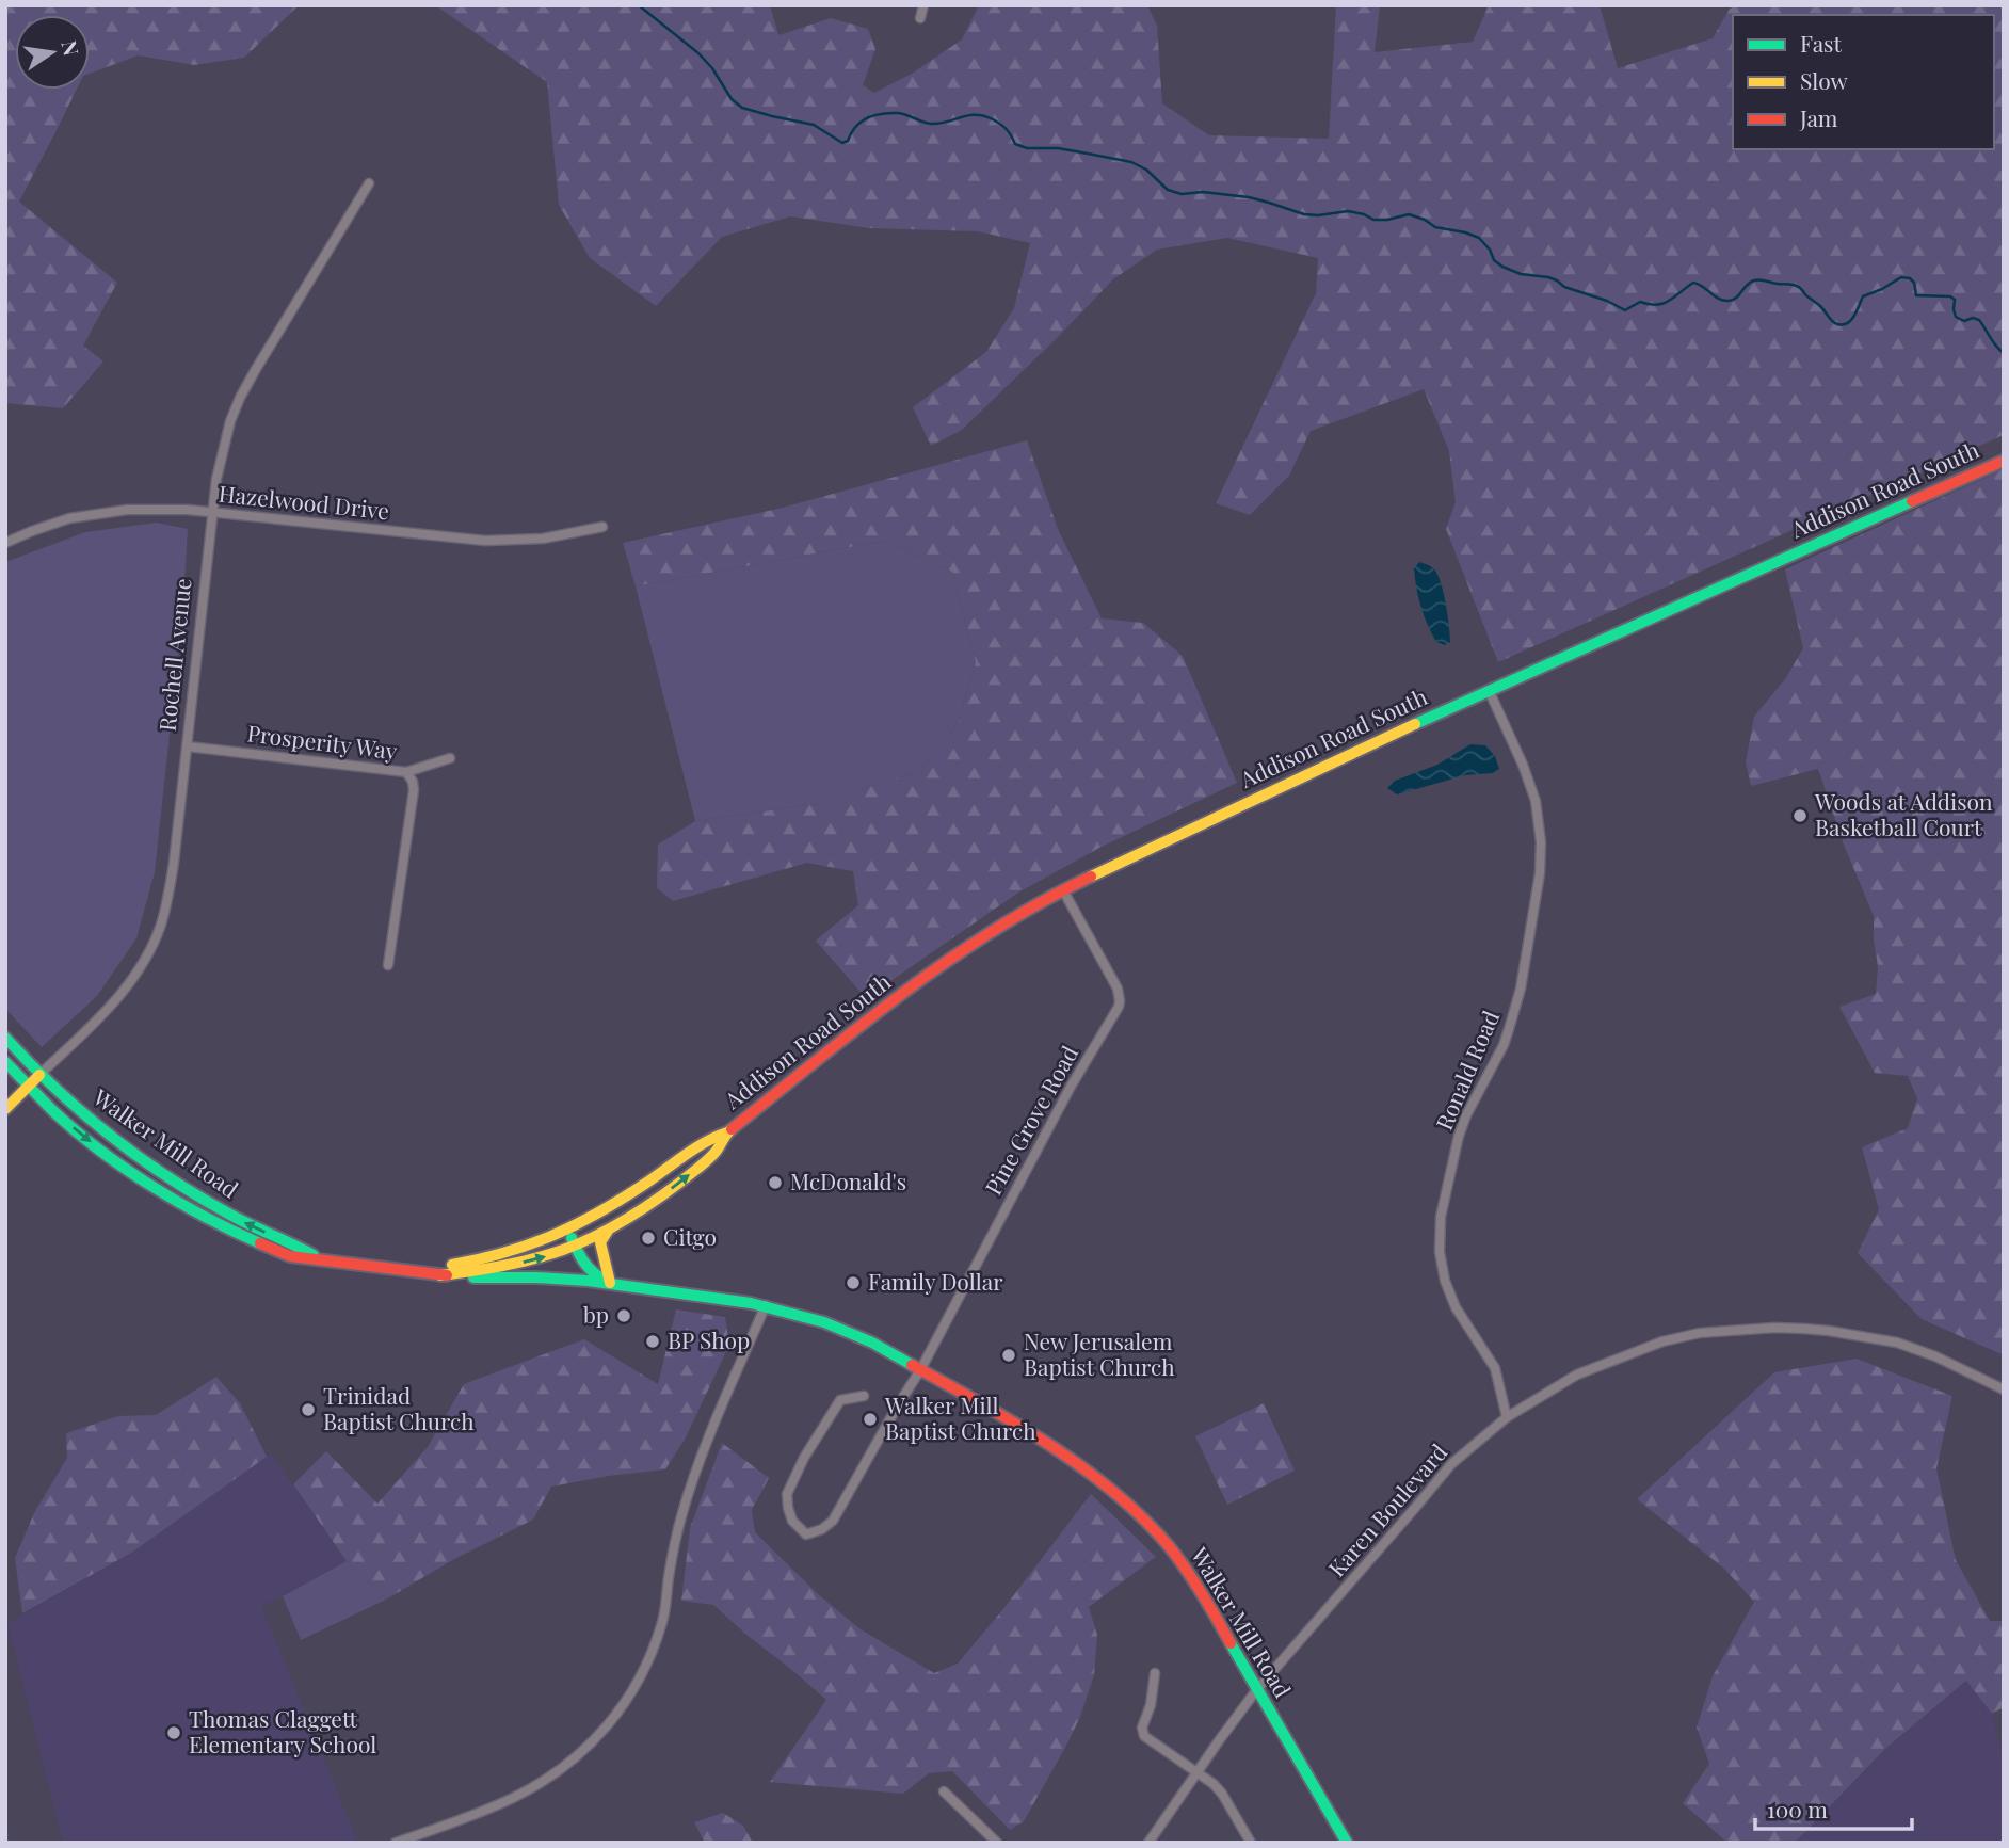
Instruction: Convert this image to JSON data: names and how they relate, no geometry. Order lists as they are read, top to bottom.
{
  "streets": {
    "main road": ["Addison Road South", "Rochell Avenue", "Walker Mill Road"],
    "street": [
      "Hazelwood Drive",
      "Prosperity Way",
      "Ronald Road",
      "Pine Grove Road",
      "Karen Boulevard"
    ]
  },
  "crossings": [
    ["Addison Road South", "Ronald Road"],
    ["Addison Road South", "Pine Grove Road"],
    ["Addison Road South", "Walker Mill Road"],
    ["Hazelwood Drive", "Rochell Avenue"],
    ["Rochell Avenue", "Prosperity Way"],
    ["Rochell Avenue", "Walker Mill Road"],
    ["Ronald Road", "Karen Boulevard"],
    ["Pine Grove Road", "Walker Mill Road"],
    ["Walker Mill Road", "Karen Boulevard"]
  ],
  "places": [
    "Woods at Addison Basketball Court",
    "McDonald's",
    "Citgo",
    "Family Dollar",
    "bp",
    "BP Shop",
    "New Jerusalem Baptist Church",
    "Trinidad Baptist Church",
    "Walker Mill Baptist Church",
    "Thomas Claggett Elementary School"
  ],
  "legend": ["Fast", "Slow", "Jam"],
  "scale_bar": "100 m",
  "north": "right"
}
